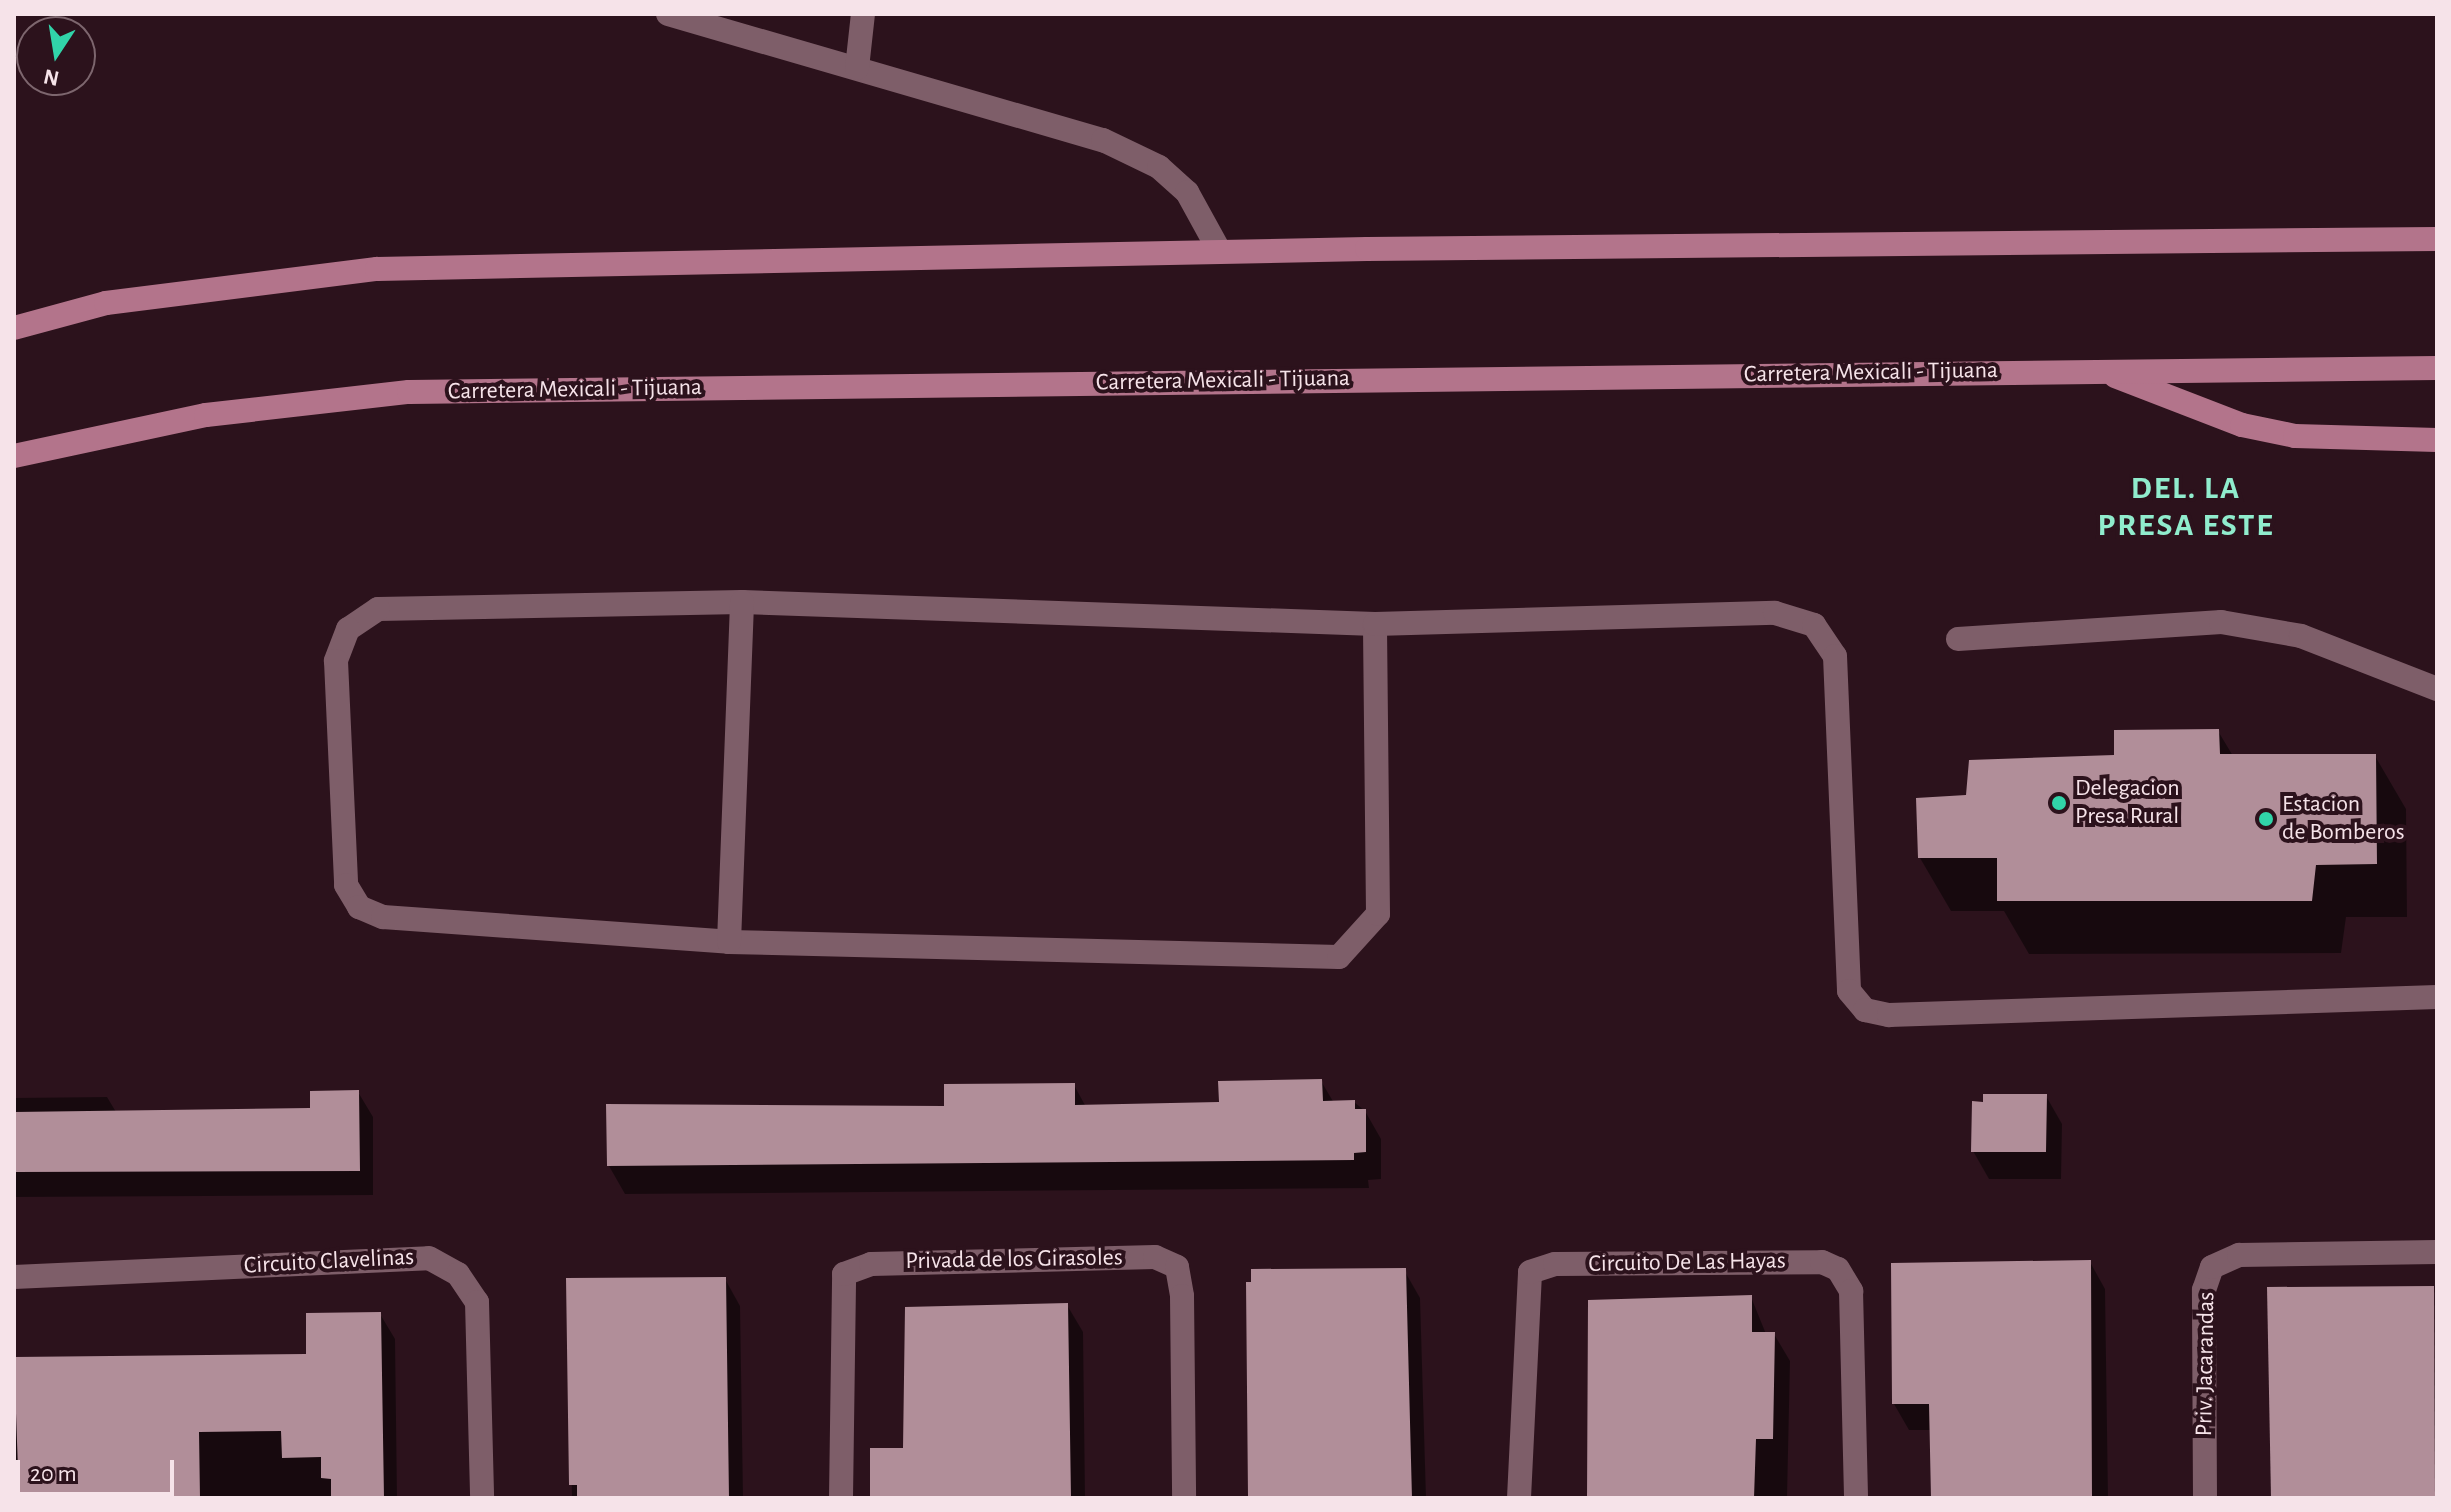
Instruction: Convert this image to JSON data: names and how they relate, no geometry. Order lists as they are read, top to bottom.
{
  "streets": {
    "main road": ["Carretera Mexicali - Tijuana"],
    "street": [
      "Privada de los Girasoles",
      "Circuito Clavelinas",
      "Circuito De Las Hayas",
      "Priv. Jacarandas"
    ]
  },
  "districts": ["DEL. LA PRESA ESTE"],
  "places": ["Delegacion Presa Rural", "Estacion de Bomberos"],
  "scale_bar": "20 m",
  "north": "bottom"
}
